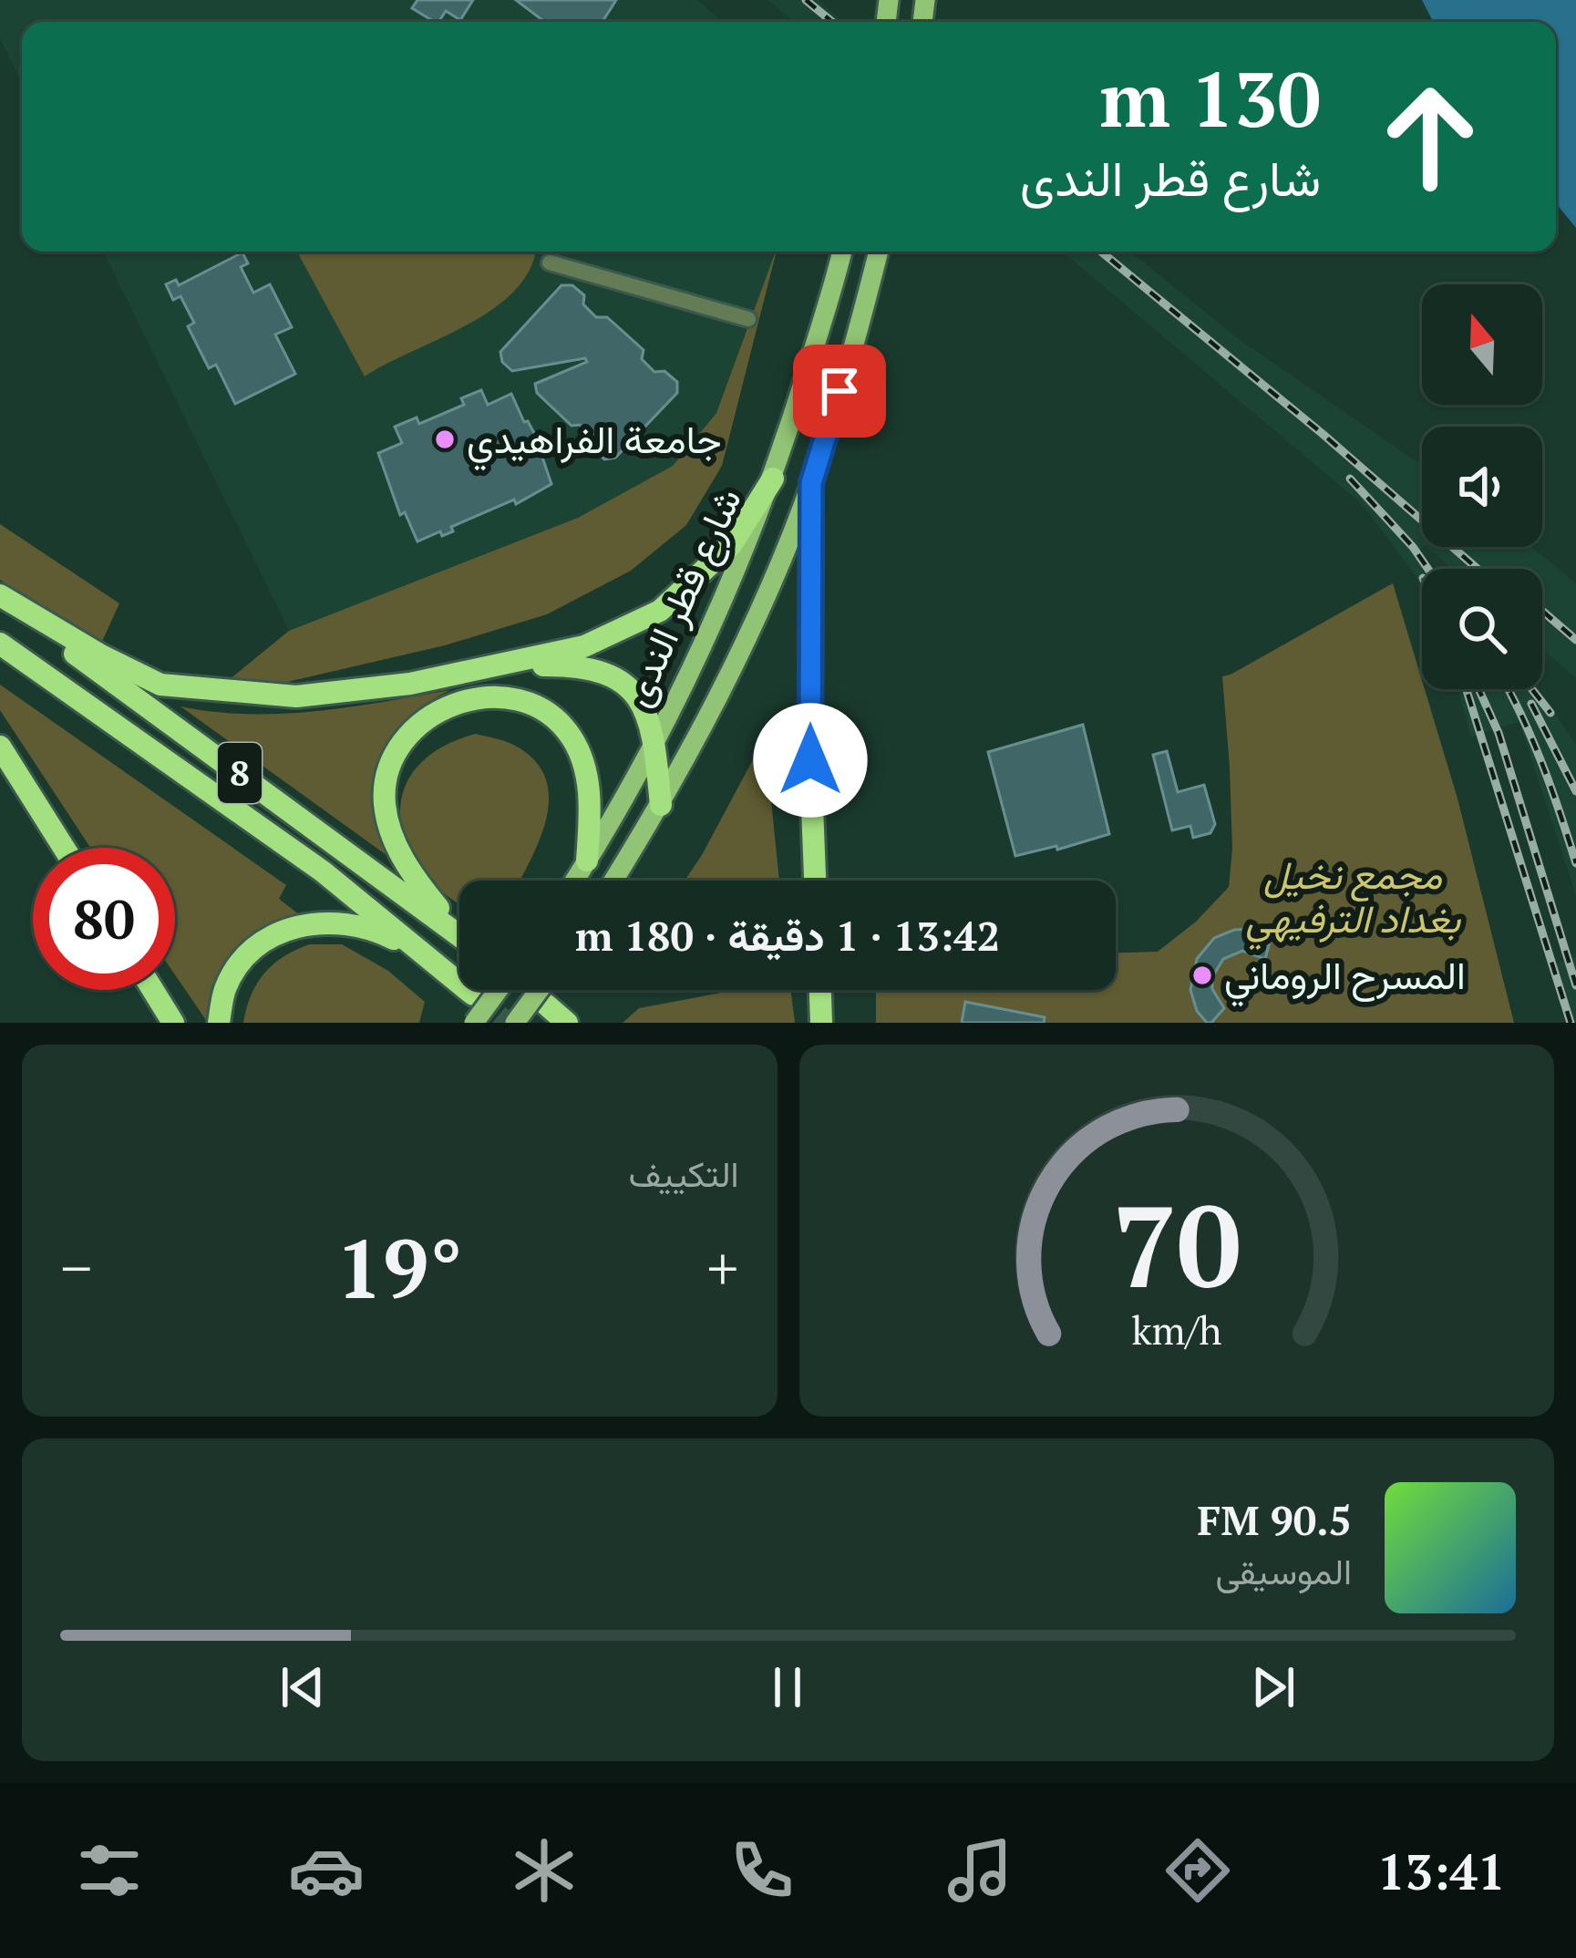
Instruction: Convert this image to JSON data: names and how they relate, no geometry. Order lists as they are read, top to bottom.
{
  "streets": {
    "highway": ["8"],
    "main road": ["شارع قطر الندى"]
  },
  "parks": ["مجمع نخيل بغداد الترفيهي"],
  "places": ["جامعة الفراهيدي", "المسرح الروماني"],
  "north": "top",
  "page": {
    "turn": ["130 m", "شارع قطر الندى"],
    "limit": "80",
    "trip": "13:42 · 1 دقيقة · 180 m",
    "tile": "التكييف",
    "heat": ["−", "19°", "+"],
    "song": ["90.5 FM", "الموسيقى"],
    "tabs": "13:41",
    "gauge": ["70", "km/h"]
  }
}
